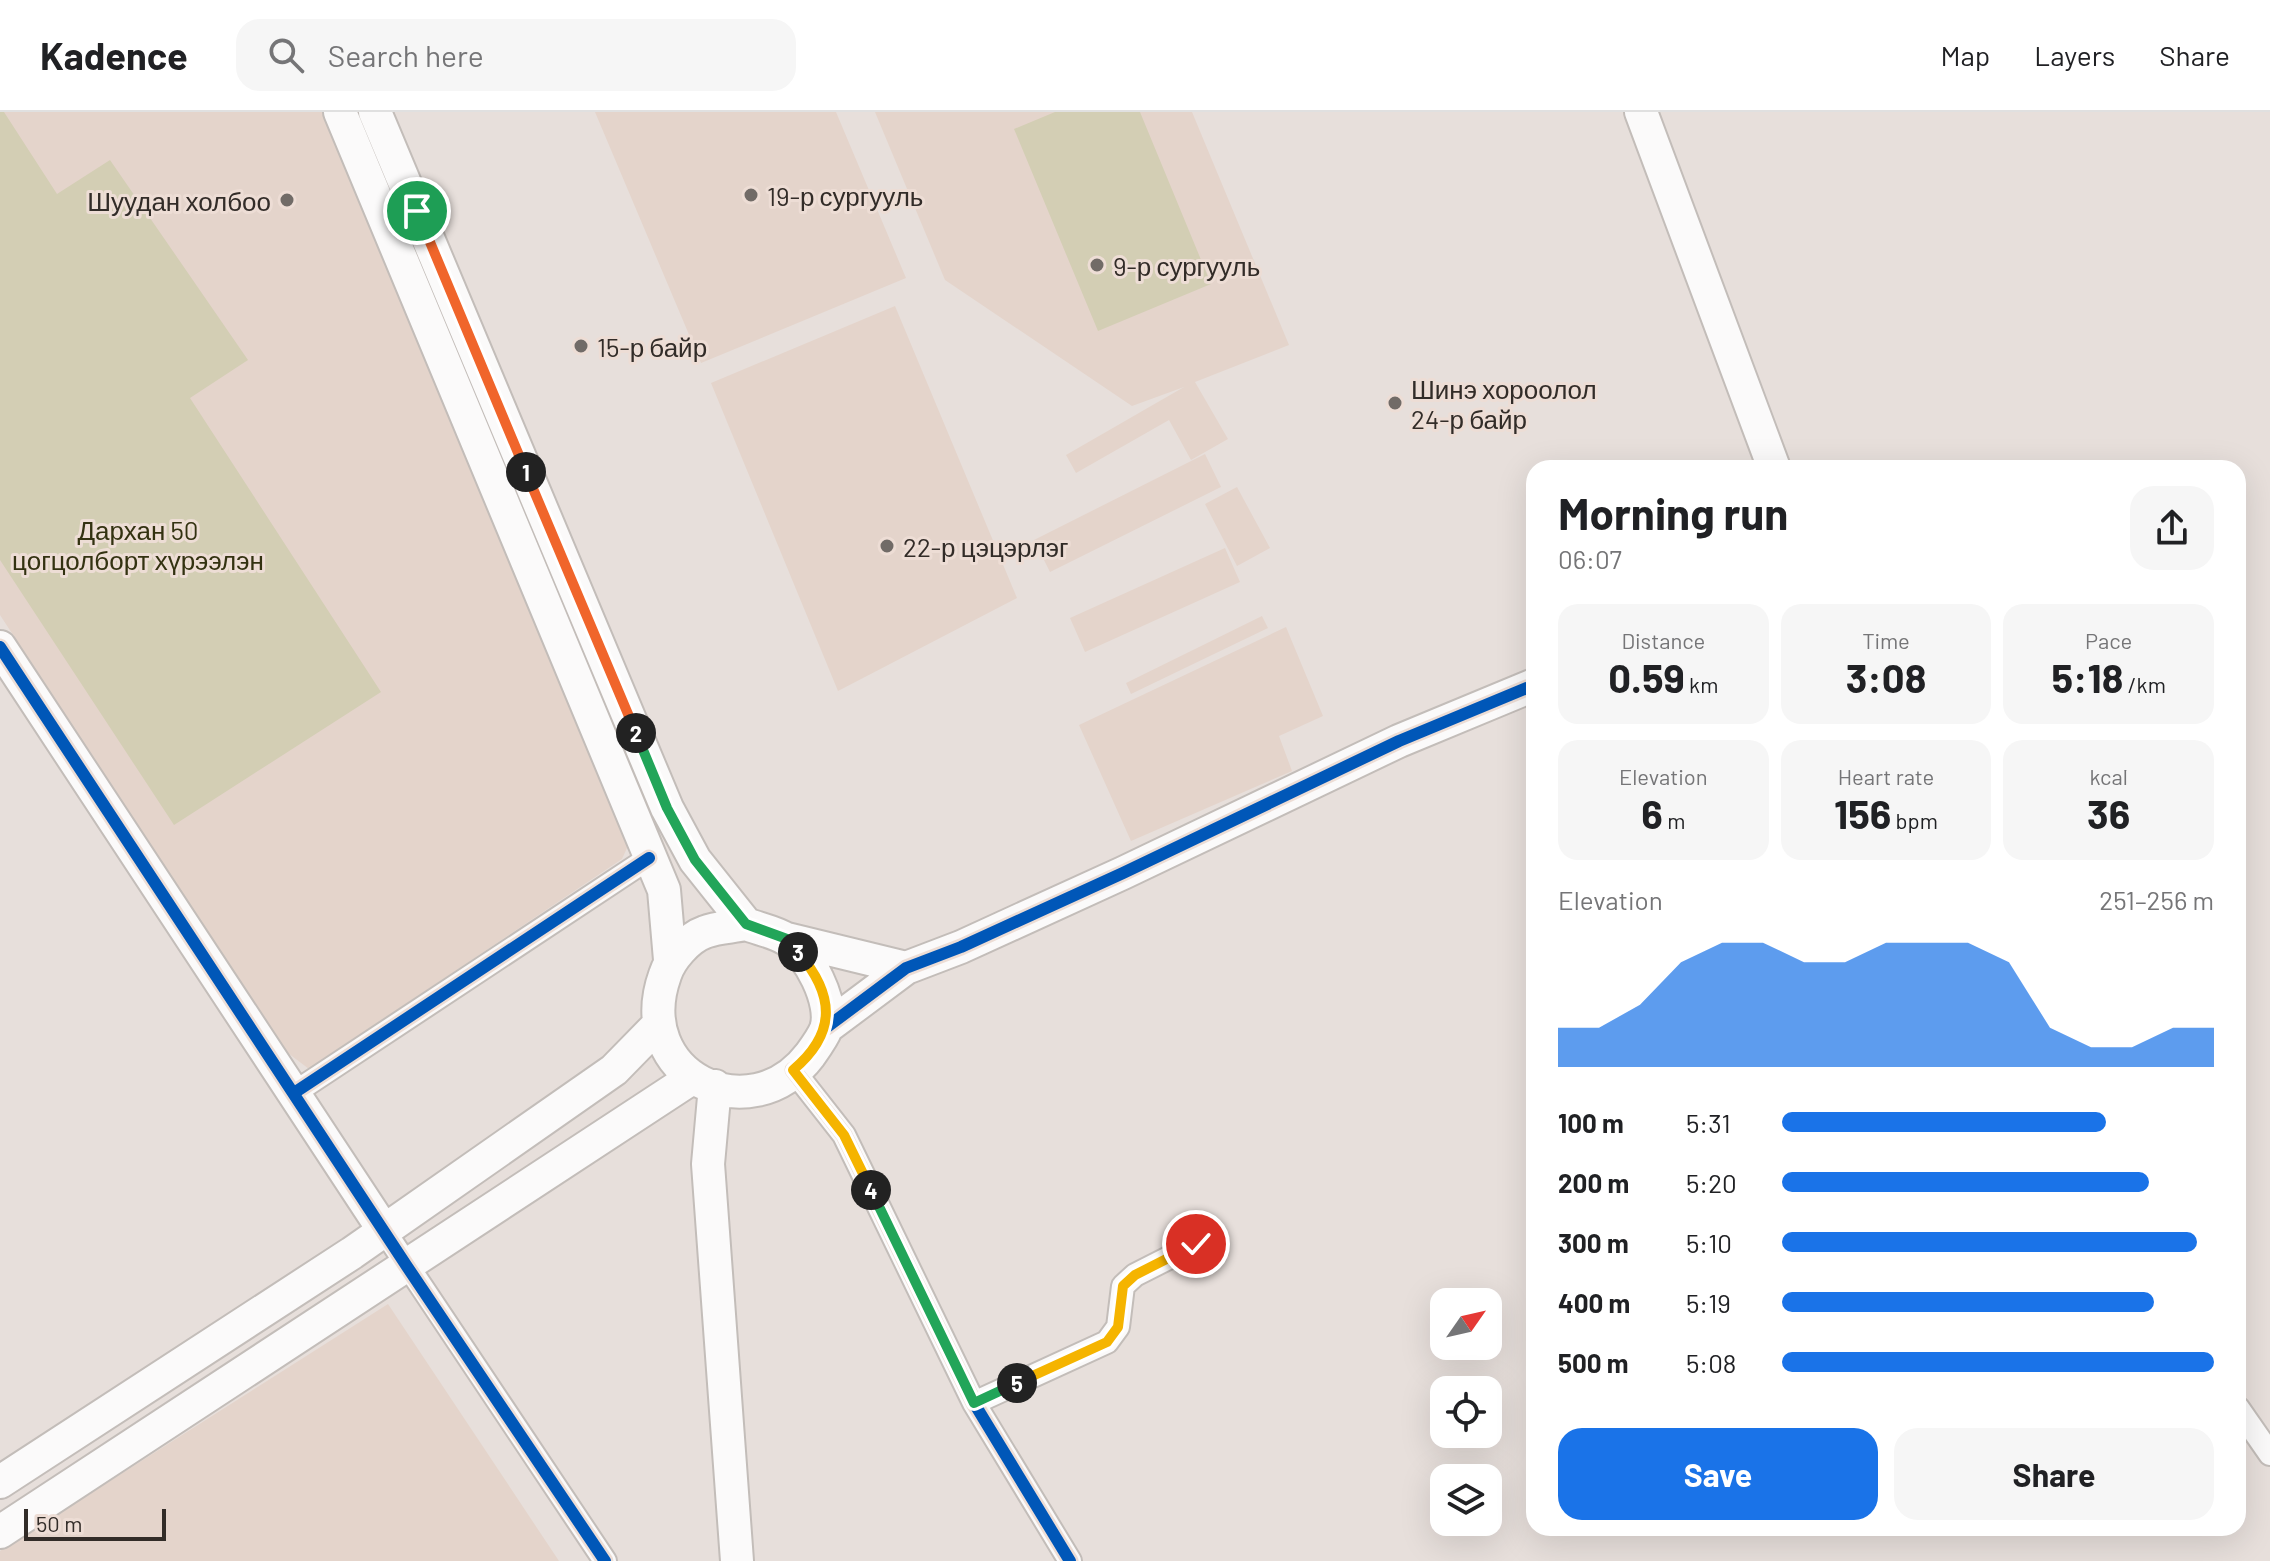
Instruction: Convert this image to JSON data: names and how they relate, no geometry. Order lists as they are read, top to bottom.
{
  "parks": ["Дархан 50 цогцолборт хүрээлэн"],
  "places": [
    "19-р сургууль",
    "Шуудан холбоо",
    "9-р сургууль",
    "15-р байр",
    "Шинэ хороолол 24-р байр",
    "22-р цэцэрлэг"
  ],
  "scale_bar": "50 m",
  "north": "top right",
  "page": {
    "header": "Kadence",
    "search": "Search here",
    "nav": ["Map", "Layers", "Share"],
    "pins": [
      "1",
      "2",
      "3",
      "4",
      "5"
    ],
    "heading": ["Morning run", "06:07"],
    "stats": [
      ["Distance", "0.59 km"],
      ["Time", "3:08"],
      ["Pace", "5:18 /km"],
      ["Elevation", "6 m"],
      ["Heart rate", "156 bpm"],
      ["kcal", "36"]
    ],
    "chart": ["Elevation", "251–256 m"],
    "list": [
      {
        "name": "100 m",
        "note": "5:31"
      },
      {
        "name": "200 m",
        "note": "5:20"
      },
      {
        "name": "300 m",
        "note": "5:10"
      },
      {
        "name": "400 m",
        "note": "5:19"
      },
      {
        "name": "500 m",
        "note": "5:08"
      }
    ],
    "buttons": ["Save", "Share"],
    "scale": "50 m"
  }
}
